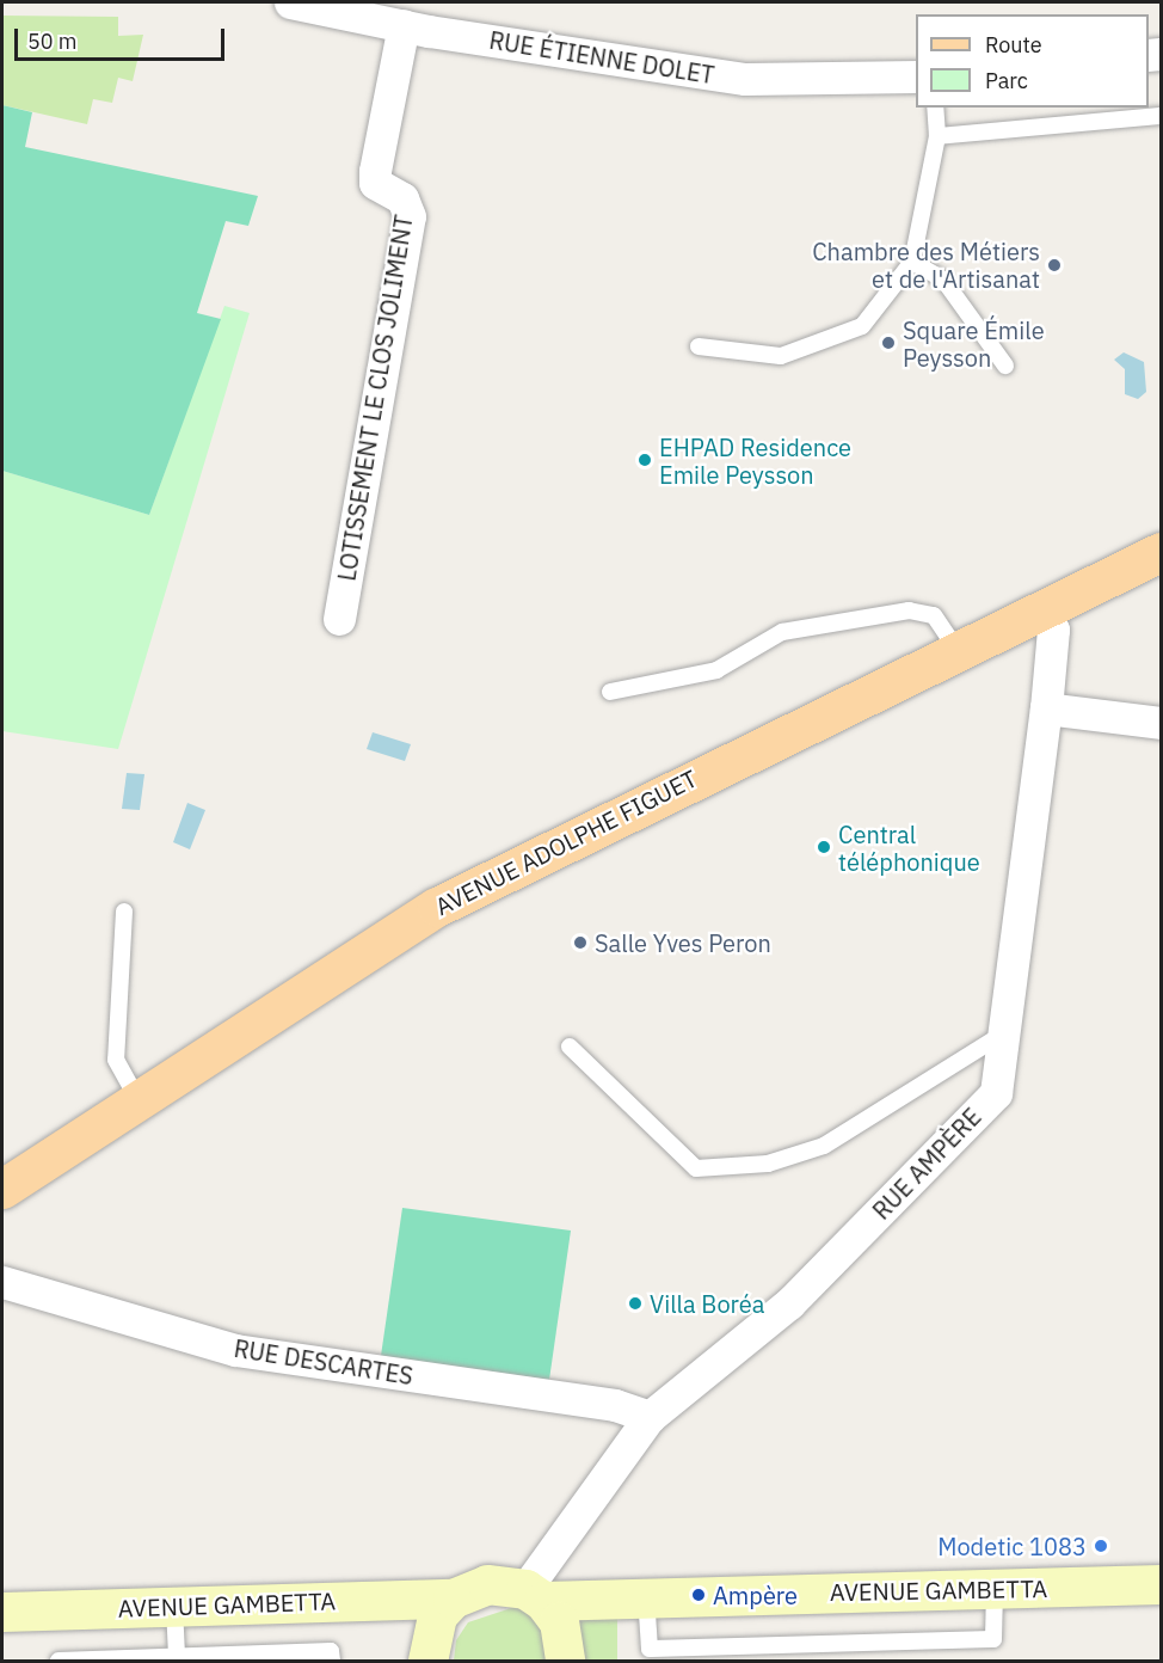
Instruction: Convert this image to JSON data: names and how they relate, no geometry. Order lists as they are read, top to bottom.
{
  "streets": {
    "main road": ["AVENUE ADOLPHE FIGUET", "AVENUE GAMBETTA"],
    "street": [
      "RUE ÉTIENNE DOLET",
      "LOTISSEMENT LE CLOS JOLIMENT",
      "RUE AMPÈRE",
      "RUE DESCARTES"
    ]
  },
  "crossings": [
    ["RUE ÉTIENNE DOLET", "LOTISSEMENT LE CLOS JOLIMENT"],
    ["AVENUE ADOLPHE FIGUET", "RUE AMPÈRE"],
    ["RUE AMPÈRE", "RUE DESCARTES"],
    ["RUE AMPÈRE", "AVENUE GAMBETTA"]
  ],
  "places": [
    "Chambre des Métiers et de l'Artisanat",
    "Square Émile Peysson",
    "EHPAD Residence Emile Peysson",
    "Central téléphonique",
    "Salle Yves Peron",
    "Villa Boréa",
    "Modetic 1083",
    "Ampère"
  ],
  "legend": ["Route", "Parc"],
  "scale_bar": "50 m"
}
